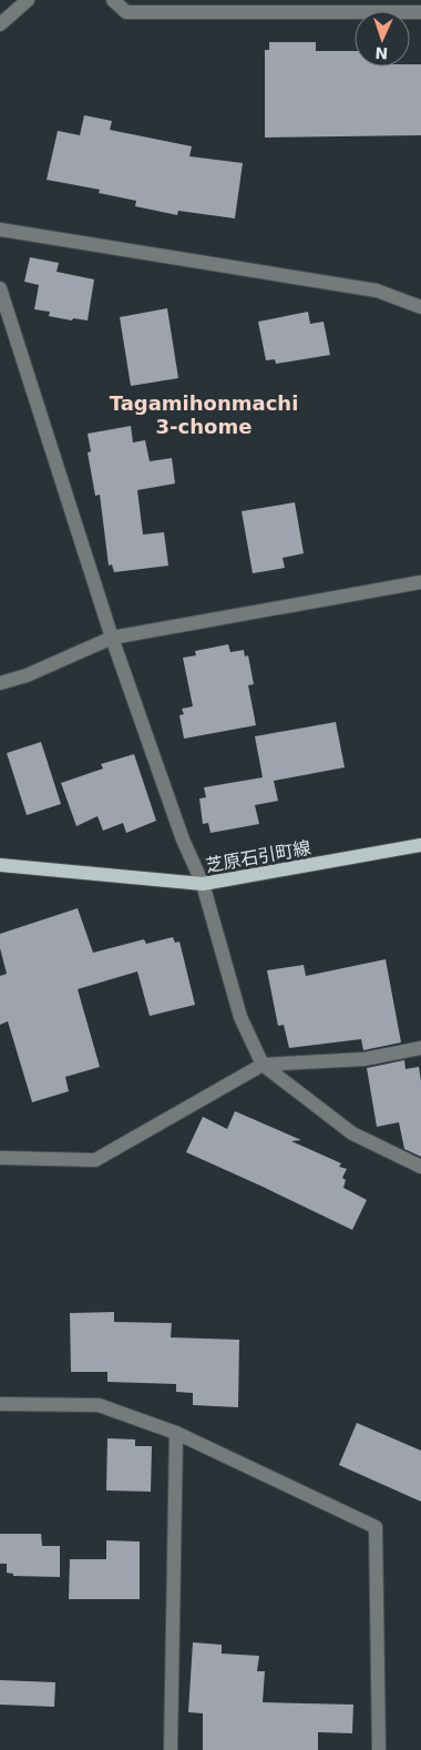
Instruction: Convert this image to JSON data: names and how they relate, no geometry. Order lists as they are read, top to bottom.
{
  "streets": {
    "main road": ["芝原石引町線"]
  },
  "districts": ["Tagamihonmachi 3-chome"],
  "north": "bottom"
}
